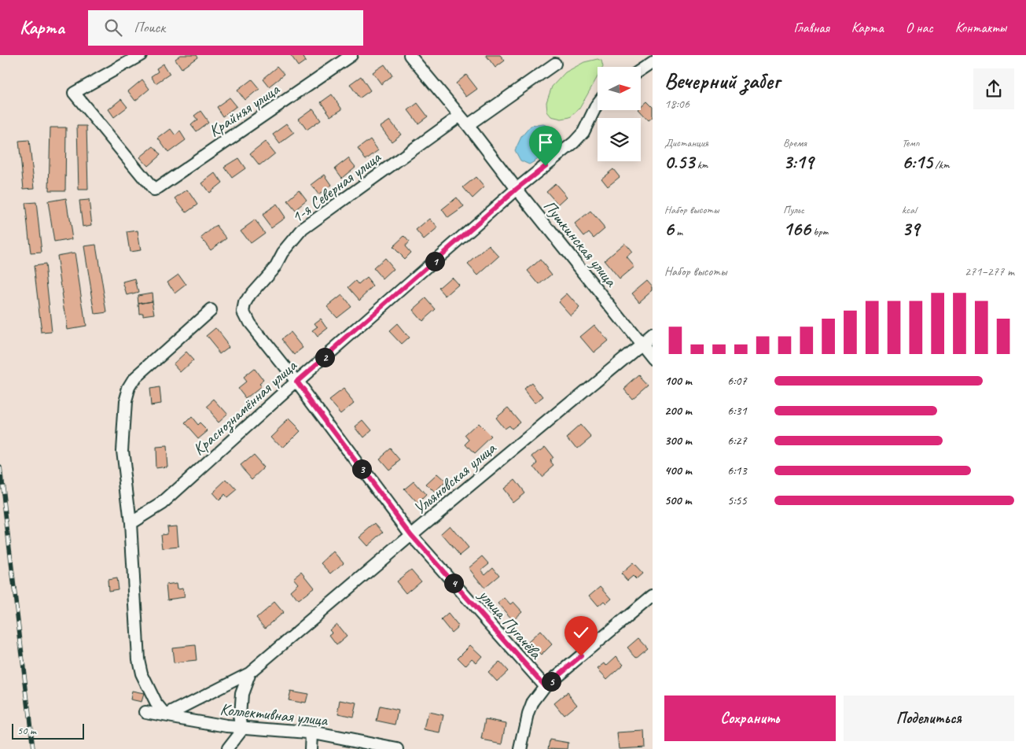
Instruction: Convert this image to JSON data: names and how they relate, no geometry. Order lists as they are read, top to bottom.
{
  "streets": {
    "street": [
      "Крайняя улица",
      "1-я Северная улица",
      "Пушкинская улица",
      "Краснознамённая улица",
      "Ульяновская улица",
      "улица Пугачёва",
      "Коллективная улица"
    ]
  },
  "crossings": [
    ["1-я Северная улица", "Пушкинская улица"],
    ["1-я Северная улица", "улица Пугачёва"],
    ["Пушкинская улица", "Краснознамённая улица"],
    ["Пушкинская улица", "Ульяновская улица"],
    ["Краснознамённая улица", "улица Пугачёва"],
    ["Ульяновская улица", "улица Пугачёва"],
    ["Ульяновская улица", "Коллективная улица"]
  ],
  "scale_bar": "50 m",
  "north": "right",
  "page": {
    "header": "Карта",
    "search": "Поиск",
    "nav": [
      "Главная",
      "Карта",
      "О нас",
      "Контакты"
    ],
    "heading": ["Вечерний забег", "18:06"],
    "stats": [
      ["Дистанция", "0.53 km"],
      ["Время", "3:19"],
      ["Темп", "6:15 /km"],
      ["Набор высоты", "6 m"],
      ["Пульс", "166 bpm"],
      ["kcal", "39"]
    ],
    "pins": [
      "1",
      "2",
      "3",
      "4",
      "5"
    ],
    "chart": ["Набор высоты", "271–277 m"],
    "list": [
      {
        "name": "100 m",
        "note": "6:07"
      },
      {
        "name": "200 m",
        "note": "6:31"
      },
      {
        "name": "300 m",
        "note": "6:27"
      },
      {
        "name": "400 m",
        "note": "6:13"
      },
      {
        "name": "500 m",
        "note": "5:55"
      }
    ],
    "buttons": ["Сохранить", "Поделиться"],
    "scale": "50 m"
  }
}
